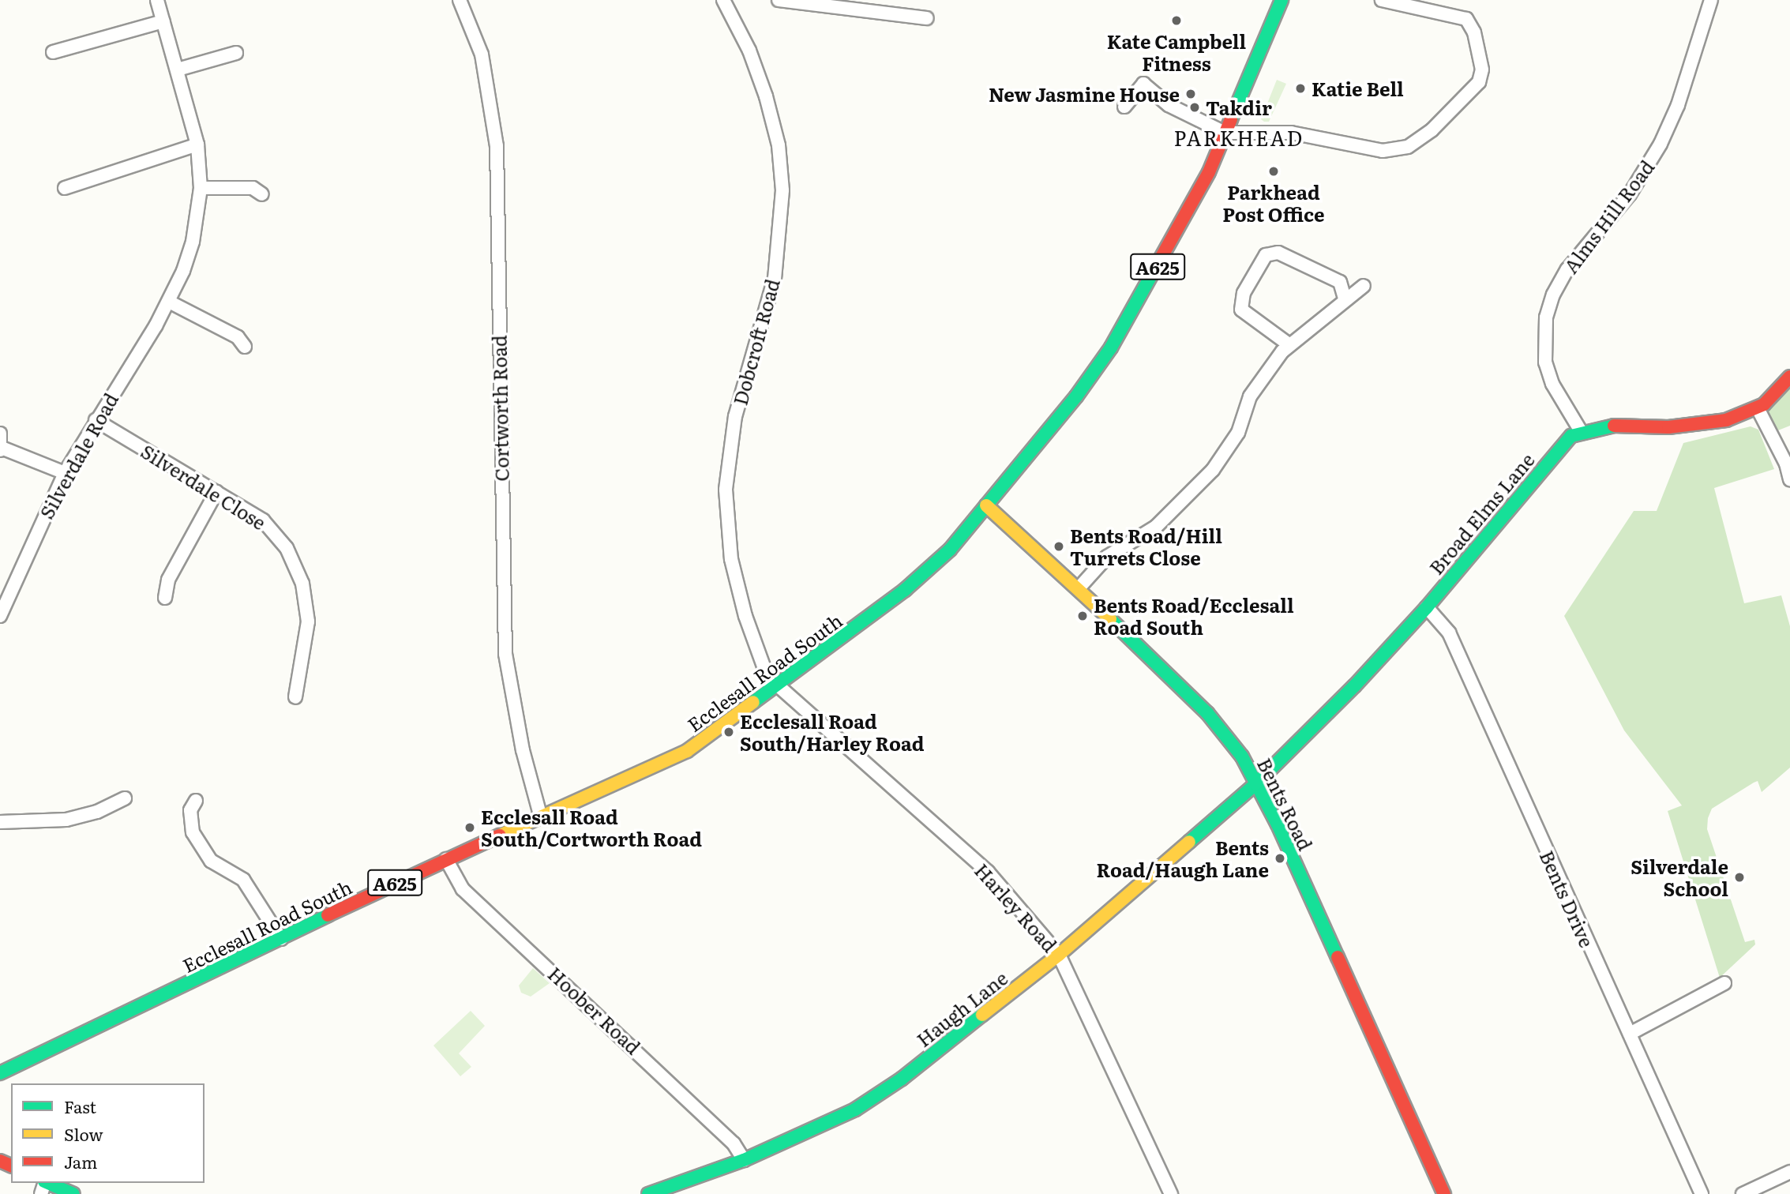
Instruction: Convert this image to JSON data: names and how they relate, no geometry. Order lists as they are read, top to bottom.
{
  "streets": {
    "street": [
      "Alms Hill Road",
      "A625",
      "Dobcroft Road",
      "Cortworth Road",
      "Silverdale Road",
      "Silverdale Close",
      "Broad Elms Lane",
      "Ecclesall Road South",
      "Bents Road",
      "Bents Drive",
      "Harley Road",
      "Haugh Lane",
      "Hoober Road"
    ]
  },
  "crossings": [
    ["Alms Hill Road", "Broad Elms Lane"],
    ["Dobcroft Road", "Ecclesall Road South"],
    ["Dobcroft Road", "Harley Road"],
    ["Cortworth Road", "Ecclesall Road South"],
    ["Silverdale Road", "Silverdale Close"],
    ["Broad Elms Lane", "Bents Road"],
    ["Broad Elms Lane", "Bents Drive"],
    ["Broad Elms Lane", "Haugh Lane"],
    ["Ecclesall Road South", "Bents Road"],
    ["Ecclesall Road South", "Harley Road"],
    ["Ecclesall Road South", "Hoober Road"],
    ["Bents Road", "Haugh Lane"],
    ["Harley Road", "Haugh Lane"],
    ["Haugh Lane", "Hoober Road"]
  ],
  "districts": ["PARKHEAD"],
  "places": [
    "Kate Campbell Fitness",
    "Katie Bell",
    "New Jasmine House",
    "Takdir",
    "Parkhead Post Office",
    "Bents Road/Hill Turrets Close",
    "Bents Road/Ecclesall Road South",
    "Ecclesall Road South/Harley Road",
    "Ecclesall Road South/Cortworth Road",
    "Bents Road/Haugh Lane",
    "Silverdale School"
  ],
  "legend": ["Fast", "Slow", "Jam"]
}
